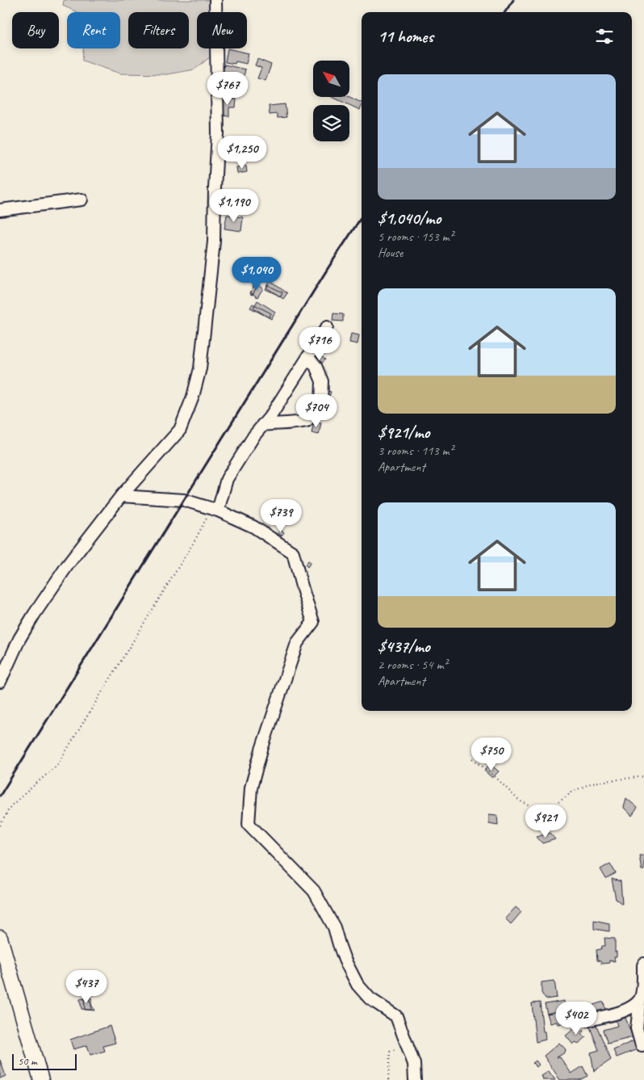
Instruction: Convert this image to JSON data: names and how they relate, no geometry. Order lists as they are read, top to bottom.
{
  "scale_bar": "50 m",
  "north": "top left",
  "page": {
    "chip": [
      "Buy",
      "Rent",
      "Filters",
      "New"
    ],
    "heading": "11 homes",
    "list": [
      {
        "name": "$1,040/mo",
        "note": "5 rooms · 153 m² · House"
      },
      {
        "name": "$921/mo",
        "note": "3 rooms · 113 m² · Apartment"
      },
      {
        "name": "$437/mo",
        "note": "2 rooms · 54 m² · Apartment"
      }
    ],
    "price": [
      "$767",
      "$1,250",
      "$1,190",
      "$1,040",
      "$716",
      "$704",
      "$739",
      "$750",
      "$921",
      "$437",
      "$402"
    ],
    "scale": "50 m"
  }
}
